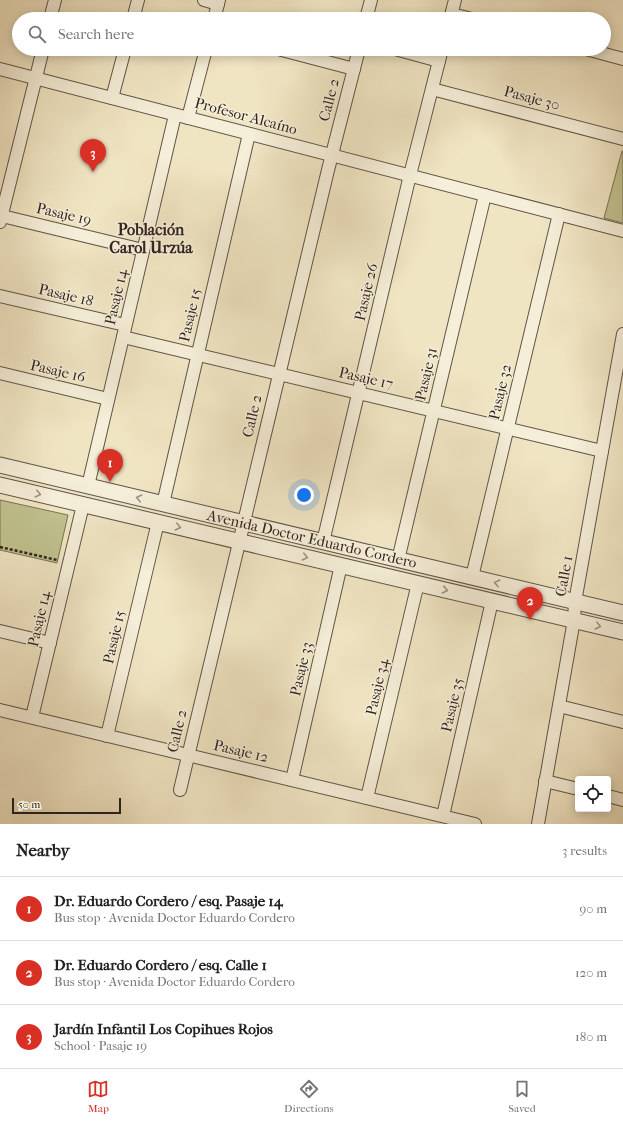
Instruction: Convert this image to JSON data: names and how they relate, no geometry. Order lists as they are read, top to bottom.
{
  "streets": {
    "street": [
      "Pasaje 30",
      "Calle 2",
      "Profesor Alcaíno",
      "Pasaje 19",
      "Pasaje 26",
      "Pasaje 18",
      "Pasaje 14",
      "Pasaje 15",
      "Pasaje 16",
      "Pasaje 31",
      "Pasaje 17",
      "Pasaje 32",
      "Avenida Doctor Eduardo Cordero",
      "Calle 1",
      "Pasaje 33",
      "Pasaje 34",
      "Pasaje 35",
      "Pasaje 12"
    ]
  },
  "crossings": [
    ["Pasaje 30", "Pasaje 26"],
    ["Calle 2", "Profesor Alcaíno"],
    ["Calle 2", "Pasaje 17"],
    ["Calle 2", "Avenida Doctor Eduardo Cordero"],
    ["Calle 2", "Pasaje 12"],
    ["Profesor Alcaíno", "Pasaje 26"],
    ["Profesor Alcaíno", "Pasaje 14"],
    ["Profesor Alcaíno", "Pasaje 15"],
    ["Profesor Alcaíno", "Pasaje 31"],
    ["Profesor Alcaíno", "Pasaje 32"],
    ["Pasaje 19", "Pasaje 14"],
    ["Pasaje 26", "Pasaje 17"],
    ["Pasaje 26", "Avenida Doctor Eduardo Cordero"],
    ["Pasaje 18", "Pasaje 14"],
    ["Pasaje 18", "Pasaje 17"],
    ["Pasaje 14", "Pasaje 16"],
    ["Pasaje 14", "Pasaje 17"],
    ["Pasaje 14", "Avenida Doctor Eduardo Cordero"],
    ["Pasaje 14", "Pasaje 12"],
    ["Pasaje 15", "Pasaje 17"],
    ["Pasaje 15", "Avenida Doctor Eduardo Cordero"],
    ["Pasaje 15", "Pasaje 12"],
    ["Pasaje 31", "Pasaje 17"],
    ["Pasaje 31", "Avenida Doctor Eduardo Cordero"],
    ["Pasaje 17", "Pasaje 32"],
    ["Pasaje 17", "Calle 1"],
    ["Pasaje 32", "Avenida Doctor Eduardo Cordero"],
    ["Avenida Doctor Eduardo Cordero", "Calle 1"],
    ["Avenida Doctor Eduardo Cordero", "Pasaje 33"],
    ["Avenida Doctor Eduardo Cordero", "Pasaje 34"],
    ["Avenida Doctor Eduardo Cordero", "Pasaje 35"],
    ["Pasaje 33", "Pasaje 12"],
    ["Pasaje 34", "Pasaje 12"],
    ["Pasaje 35", "Pasaje 12"]
  ],
  "districts": ["Población Carol Urzúa"],
  "scale_bar": "50 m",
  "page": {
    "search": "Search here",
    "pins": ["3", "1", "2"],
    "scale": "50 m",
    "heading": ["Nearby", "3 results"],
    "list": [
      {
        "mark": "1",
        "name": "Dr. Eduardo Cordero / esq. Pasaje 14",
        "note": "Bus stop · Avenida Doctor Eduardo Cordero",
        "value": "90 m"
      },
      {
        "mark": "2",
        "name": "Dr. Eduardo Cordero / esq. Calle 1",
        "note": "Bus stop · Avenida Doctor Eduardo Cordero",
        "value": "120 m"
      },
      {
        "mark": "3",
        "name": "Jardín Infantil Los Copihues Rojos",
        "note": "School · Pasaje 19",
        "value": "180 m"
      }
    ],
    "nav": ["Map", "Directions", "Saved"]
  }
}
